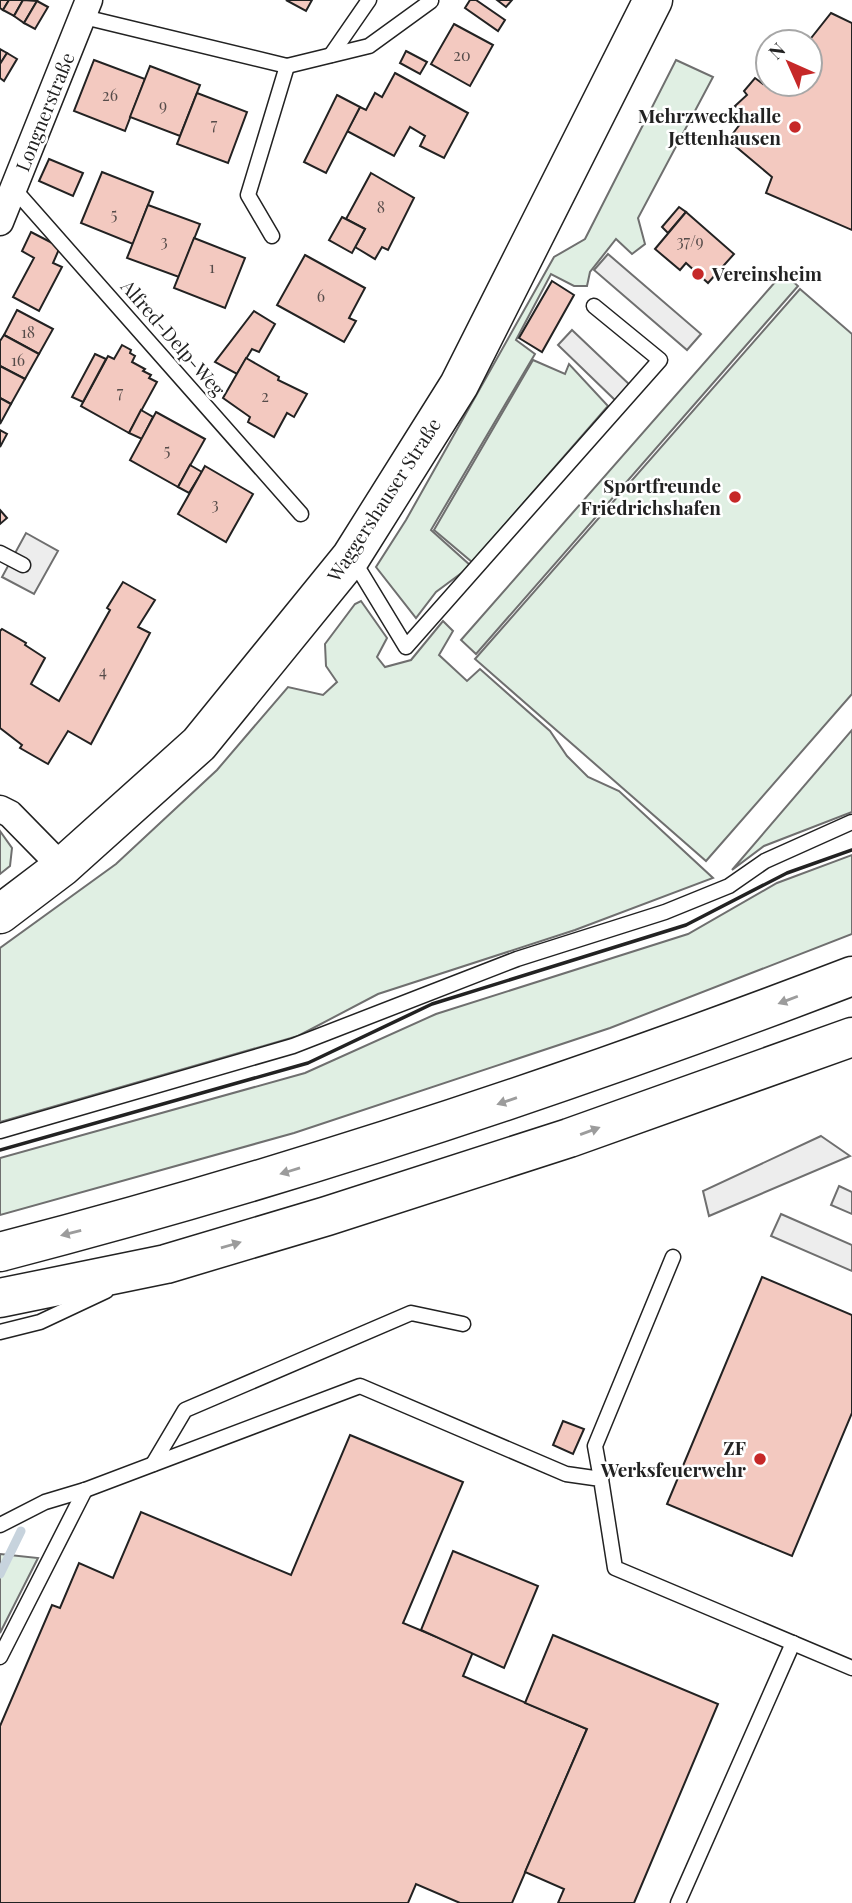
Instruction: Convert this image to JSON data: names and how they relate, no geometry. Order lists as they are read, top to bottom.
{
  "streets": {
    "main road": ["Waggershauser Straße"],
    "street": ["Longnerstraße"],
    "lane": ["Alfred-Delp-Weg"]
  },
  "crossings": [
    ["Longnerstraße", "Alfred-Delp-Weg"]
  ],
  "places": [
    "Mehrzweckhalle Jettenhausen",
    "Vereinsheim",
    "Sportfreunde Friedrichshafen",
    "ZF Werksfeuerwehr"
  ],
  "house_numbers": [
    "20",
    "26",
    "9",
    "7",
    "8",
    "5",
    "3",
    "37/9",
    "1",
    "6",
    "18",
    "16",
    "7",
    "2",
    "5",
    "3",
    "4"
  ],
  "north": "top left"
}
